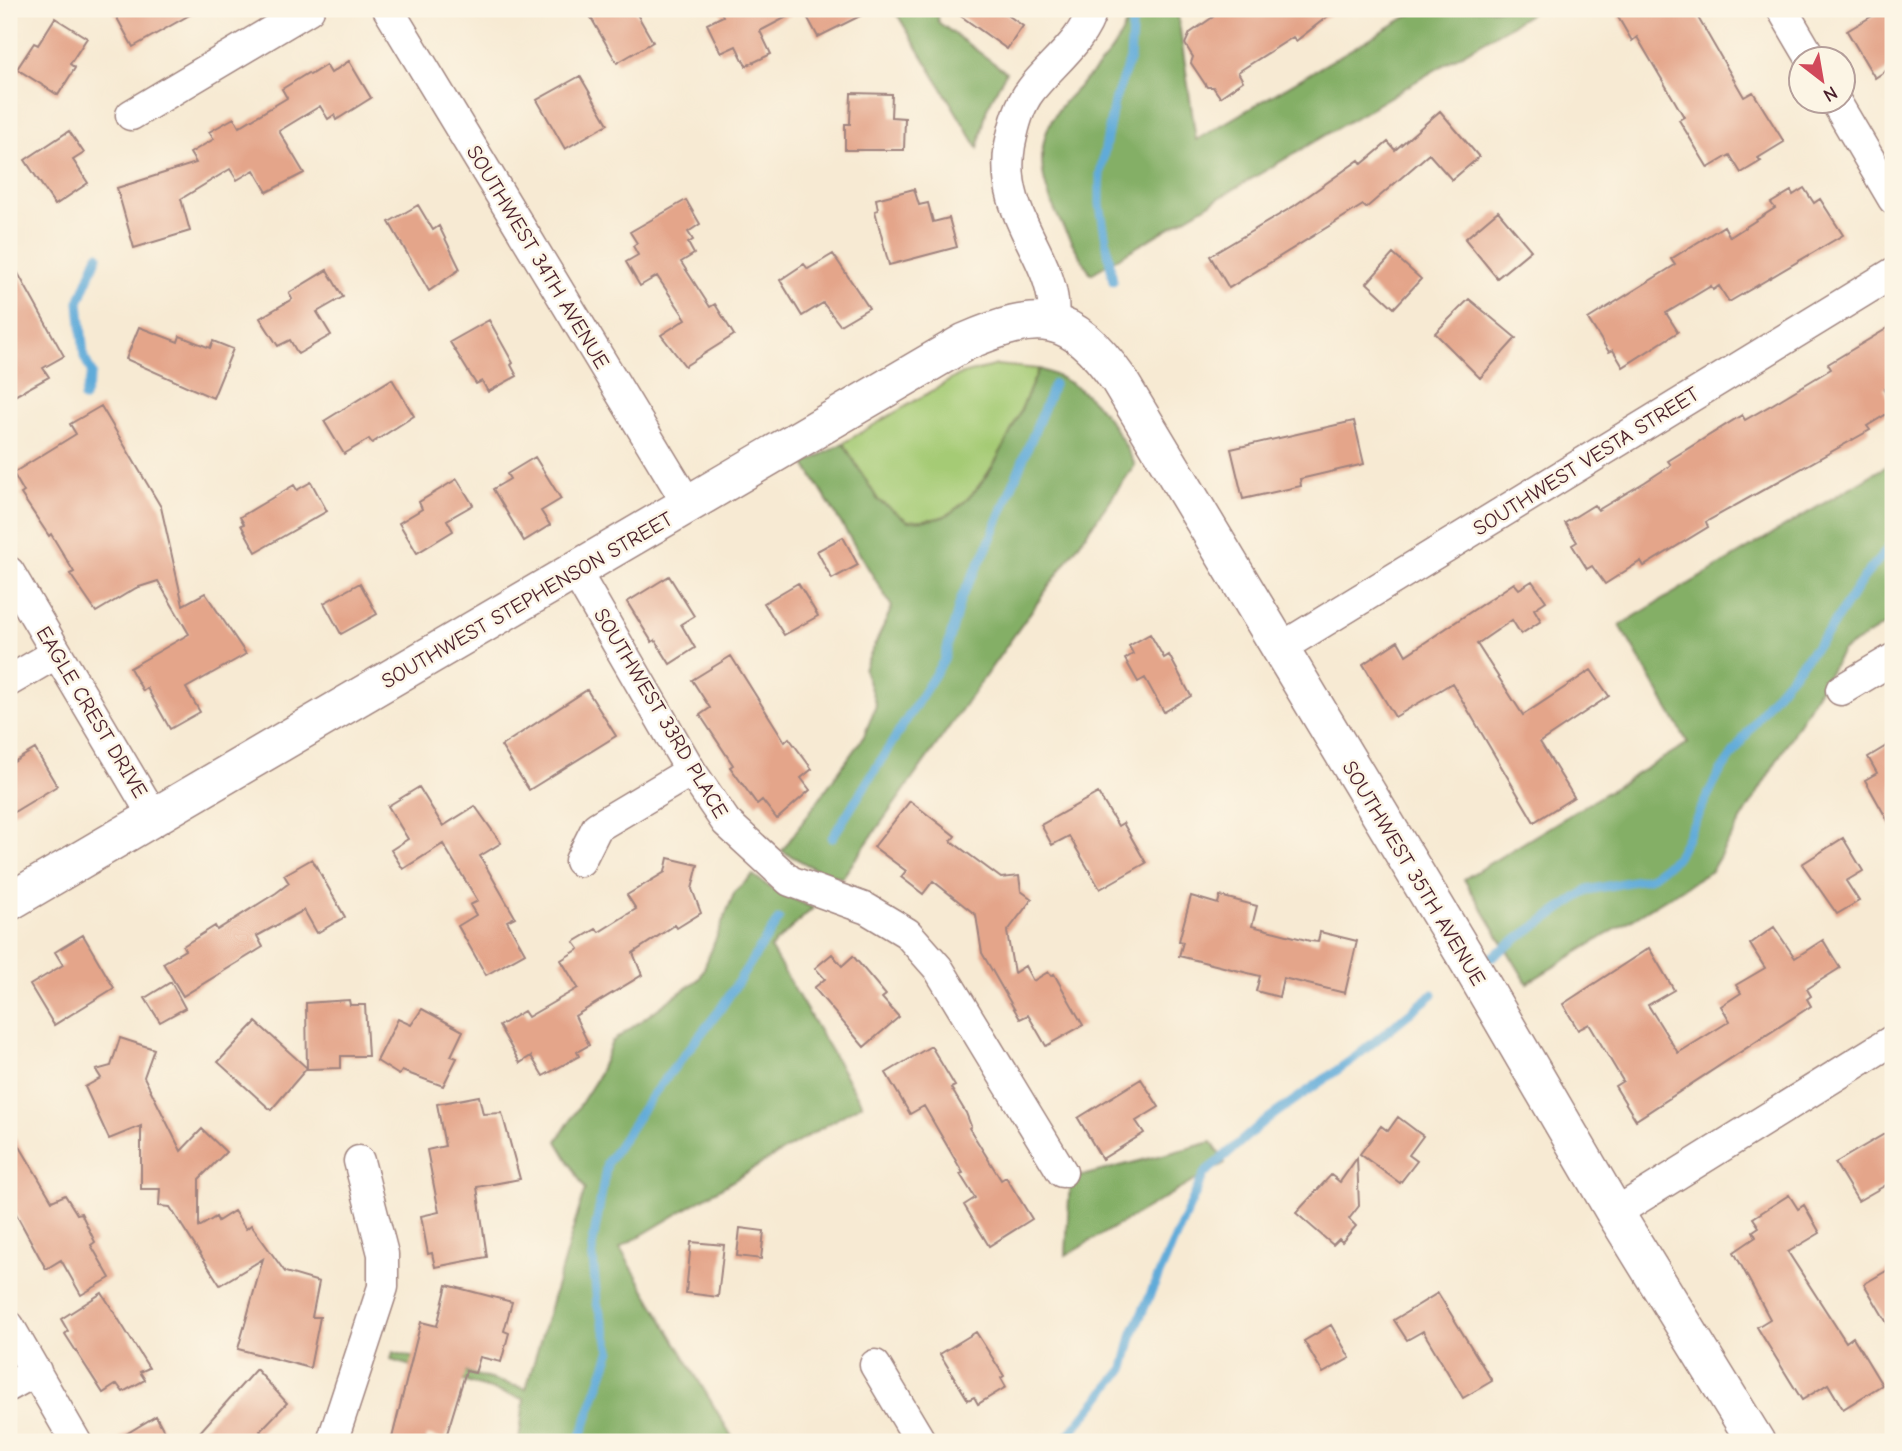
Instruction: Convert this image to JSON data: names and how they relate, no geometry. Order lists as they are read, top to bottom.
{
  "streets": {
    "street": [
      "SOUTHWEST 34TH AVENUE",
      "SOUTHWEST VESTA STREET",
      "SOUTHWEST STEPHENSON STREET",
      "EAGLE CREST DRIVE",
      "SOUTHWEST 33RD PLACE",
      "SOUTHWEST 35TH AVENUE"
    ]
  },
  "crossings": [
    ["SOUTHWEST 34TH AVENUE", "SOUTHWEST STEPHENSON STREET"],
    ["SOUTHWEST VESTA STREET", "SOUTHWEST 35TH AVENUE"],
    ["SOUTHWEST STEPHENSON STREET", "EAGLE CREST DRIVE"],
    ["SOUTHWEST STEPHENSON STREET", "SOUTHWEST 33RD PLACE"],
    ["SOUTHWEST STEPHENSON STREET", "SOUTHWEST 35TH AVENUE"]
  ],
  "north": "bottom right"
}
